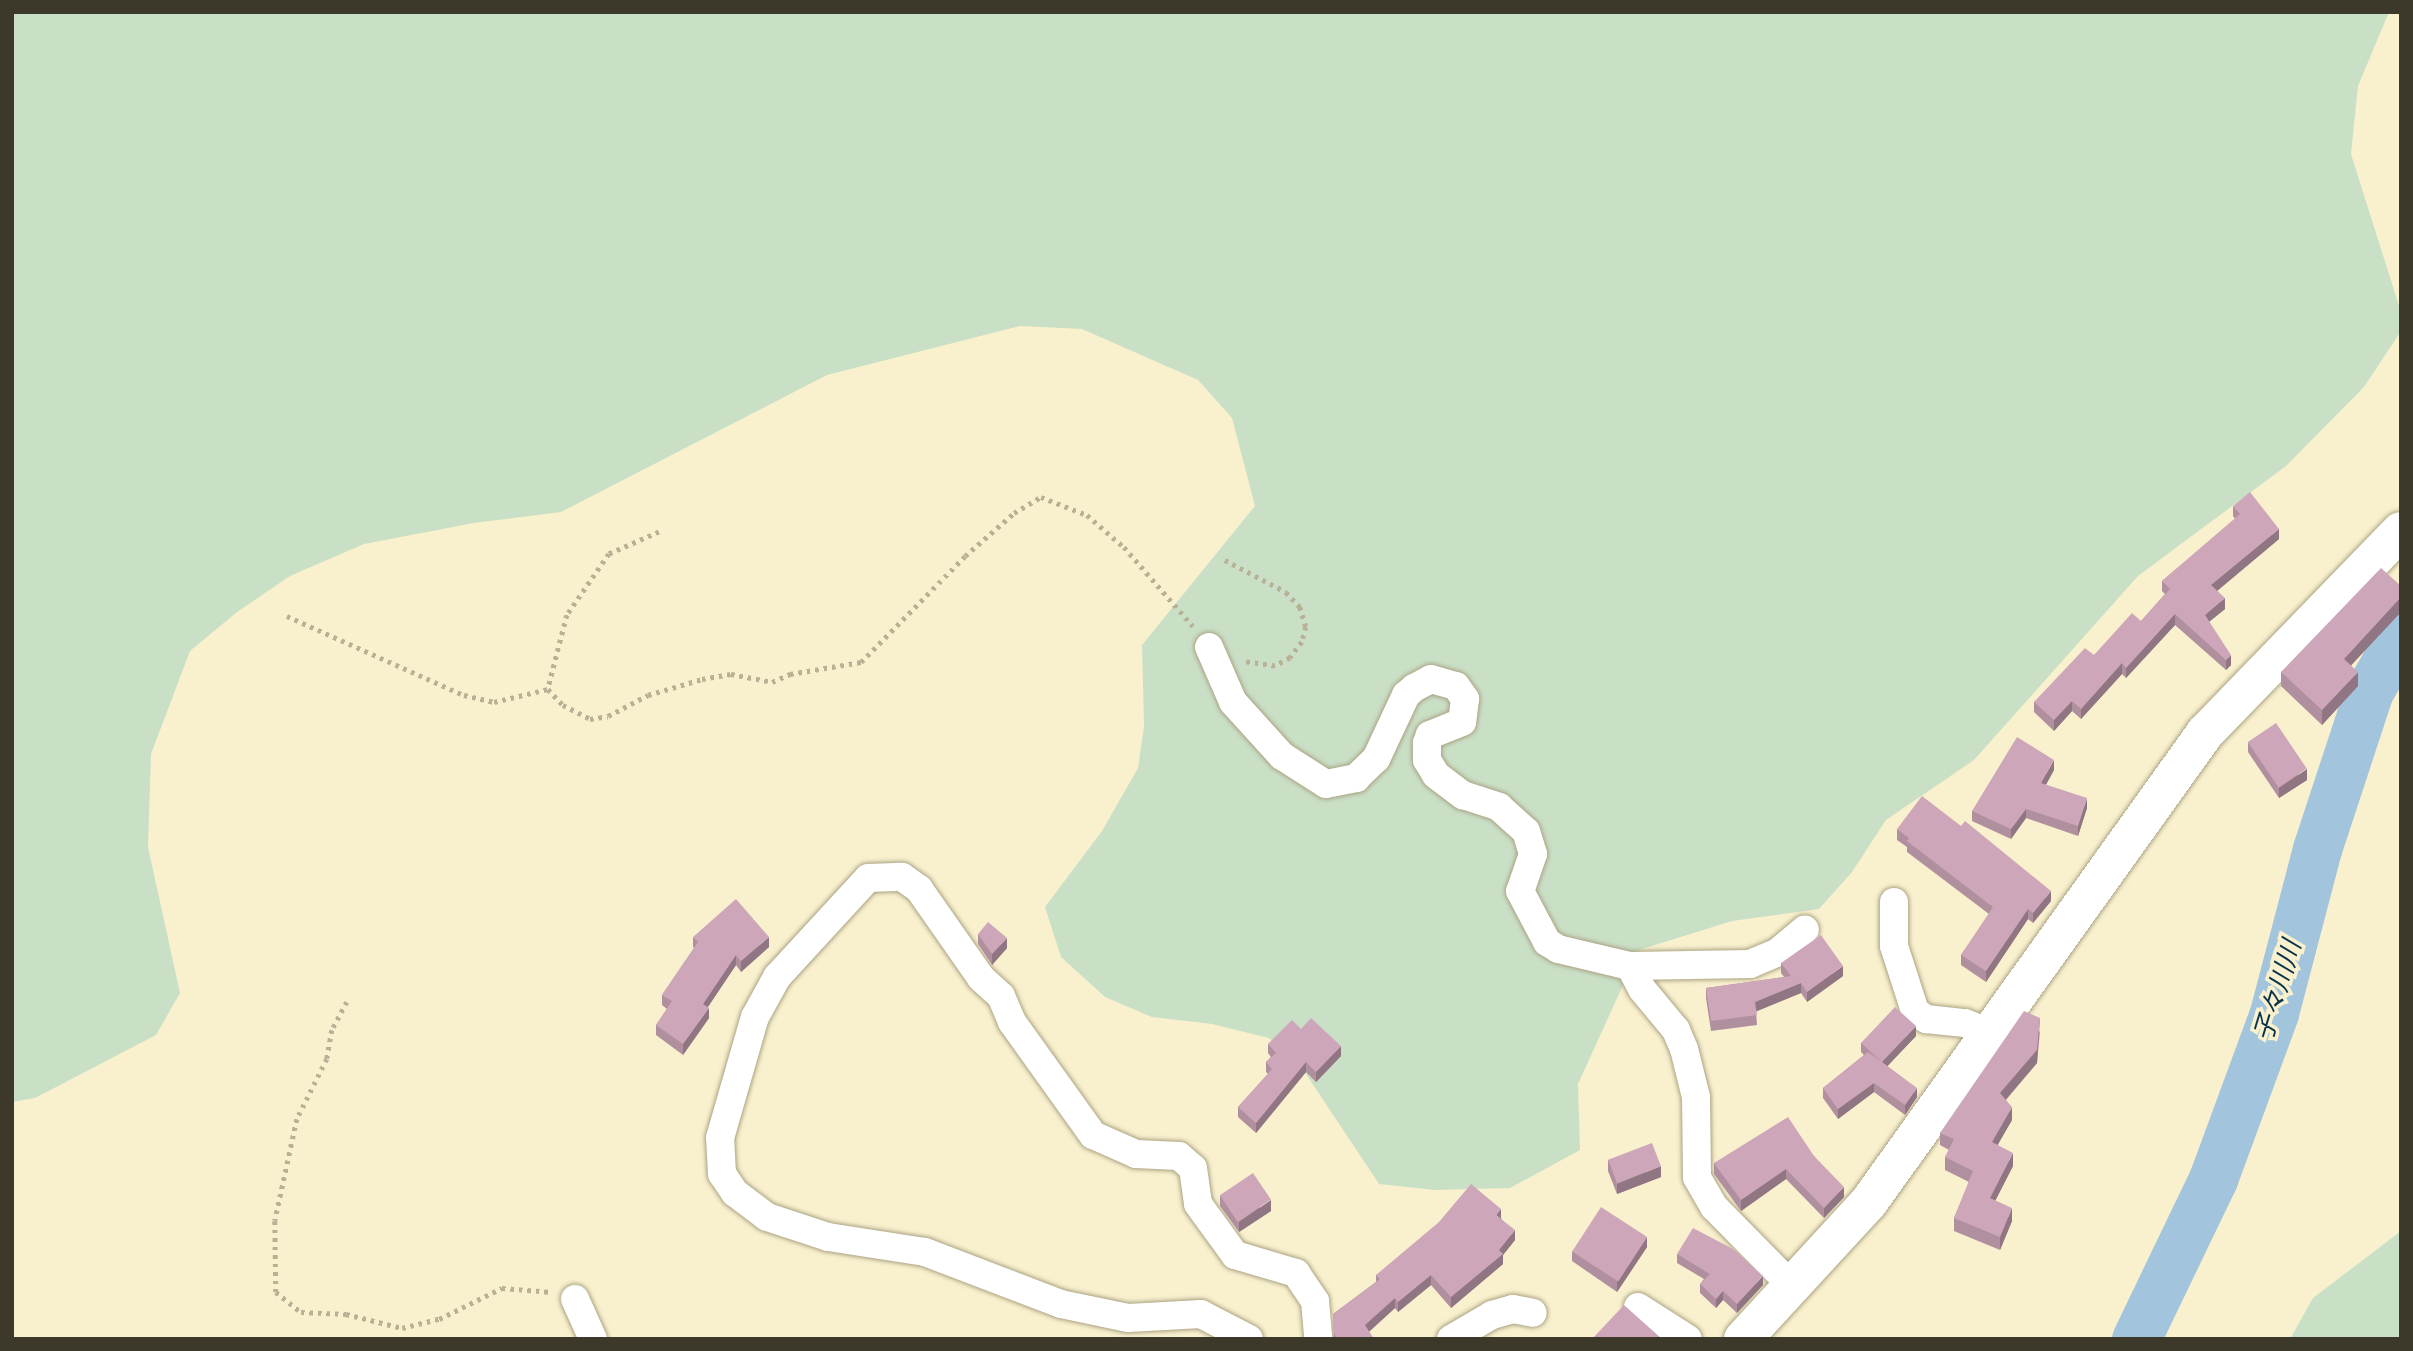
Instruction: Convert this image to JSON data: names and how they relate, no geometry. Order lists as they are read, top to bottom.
{
  "water": ["子々川川"]
}
